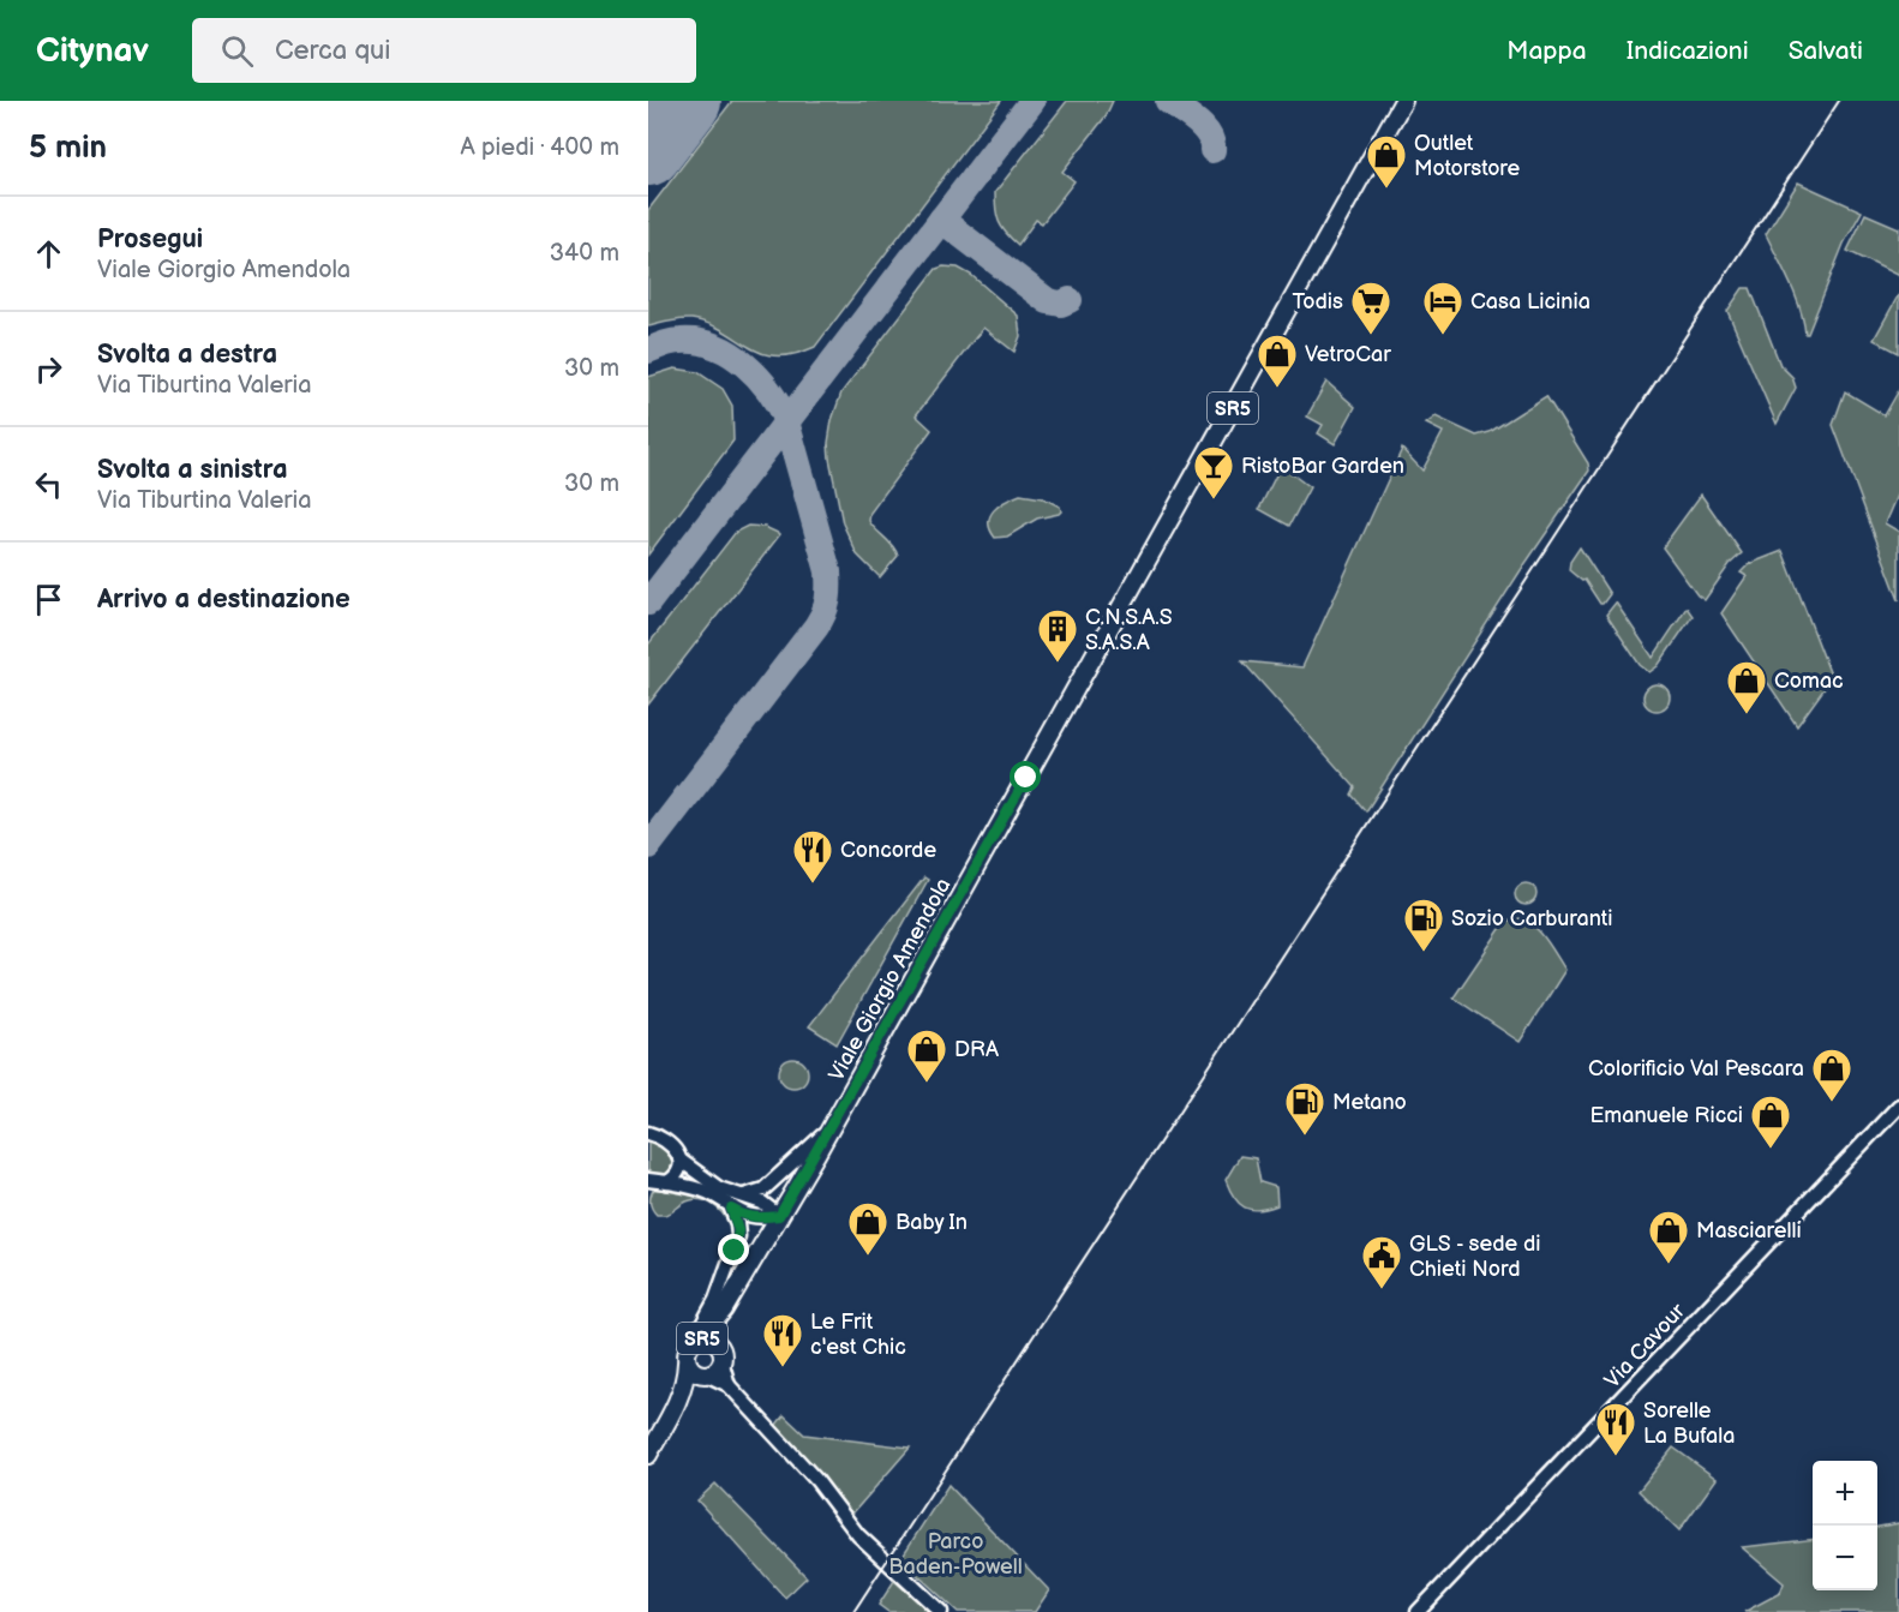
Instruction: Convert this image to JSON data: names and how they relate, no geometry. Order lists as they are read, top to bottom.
{
  "streets": {
    "main road": ["SR5", "Viale Giorgio Amendola"],
    "street": ["Via Cavour"]
  },
  "crossings": [
    ["SR5", "Viale Giorgio Amendola"]
  ],
  "parks": ["Parco Baden-Powell"],
  "places": {
    "shop": [
      "Outlet Motorstore",
      "VetroCar",
      "Comac",
      "DRA",
      "Colorificio Val Pescara",
      "Emanuele Ricci",
      "Baby In",
      "Masciarelli"
    ],
    "supermarket": ["Todis"],
    "hotel": ["Casa Licinia"],
    "bar": ["RistoBar Garden"],
    "building": ["C.N.S.A.S S.A.S.A"],
    "restaurant": ["Concorde", "Le Frit c'est Chic", "Sorelle La Bufala"],
    "fuel station": ["Sozio Carburanti", "Metano"],
    "public building": ["GLS - sede di Chieti Nord"]
  },
  "page": {
    "header": "Citynav",
    "search": "Cerca qui",
    "nav": ["Mappa", "Indicazioni", "Salvati"],
    "heading": ["5 min", "A piedi · 400 m"],
    "list": [
      ["Prosegui", "Viale Giorgio Amendola", "340 m"],
      ["Svolta a destra", "Via Tiburtina Valeria", "30 m"],
      ["Svolta a sinistra", "Via Tiburtina Valeria", "30 m"],
      "Arrivo a destinazione"
    ],
    "map_buttons": ["+", "−"]
  }
}
